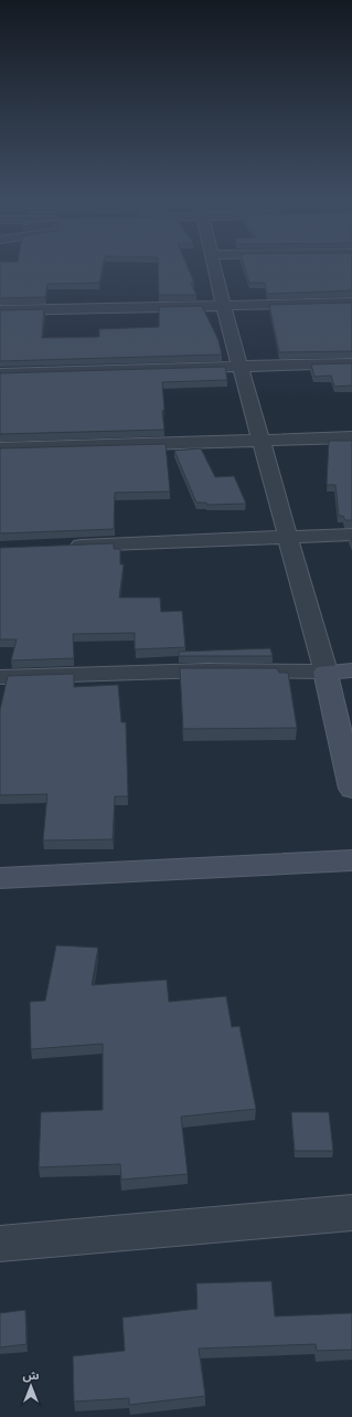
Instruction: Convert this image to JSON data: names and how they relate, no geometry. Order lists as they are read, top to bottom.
{
  "north": "top"
}
